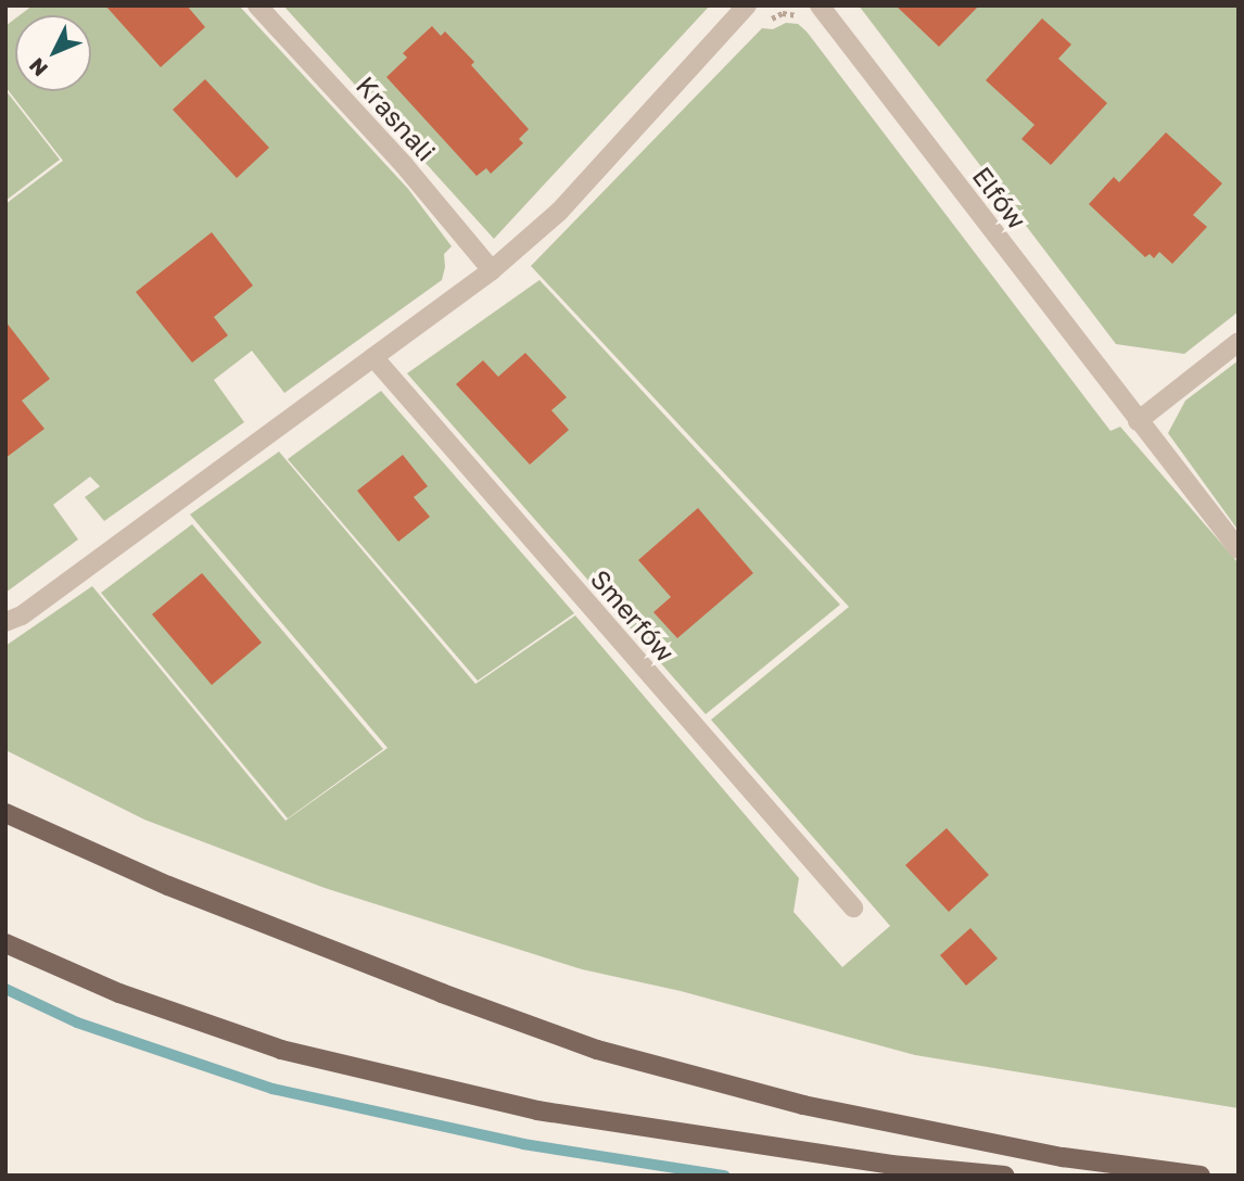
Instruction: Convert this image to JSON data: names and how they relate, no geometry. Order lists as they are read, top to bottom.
{
  "streets": {
    "street": ["Krasnali", "Elfów", "Smerfów"]
  },
  "north": "bottom left"
}
